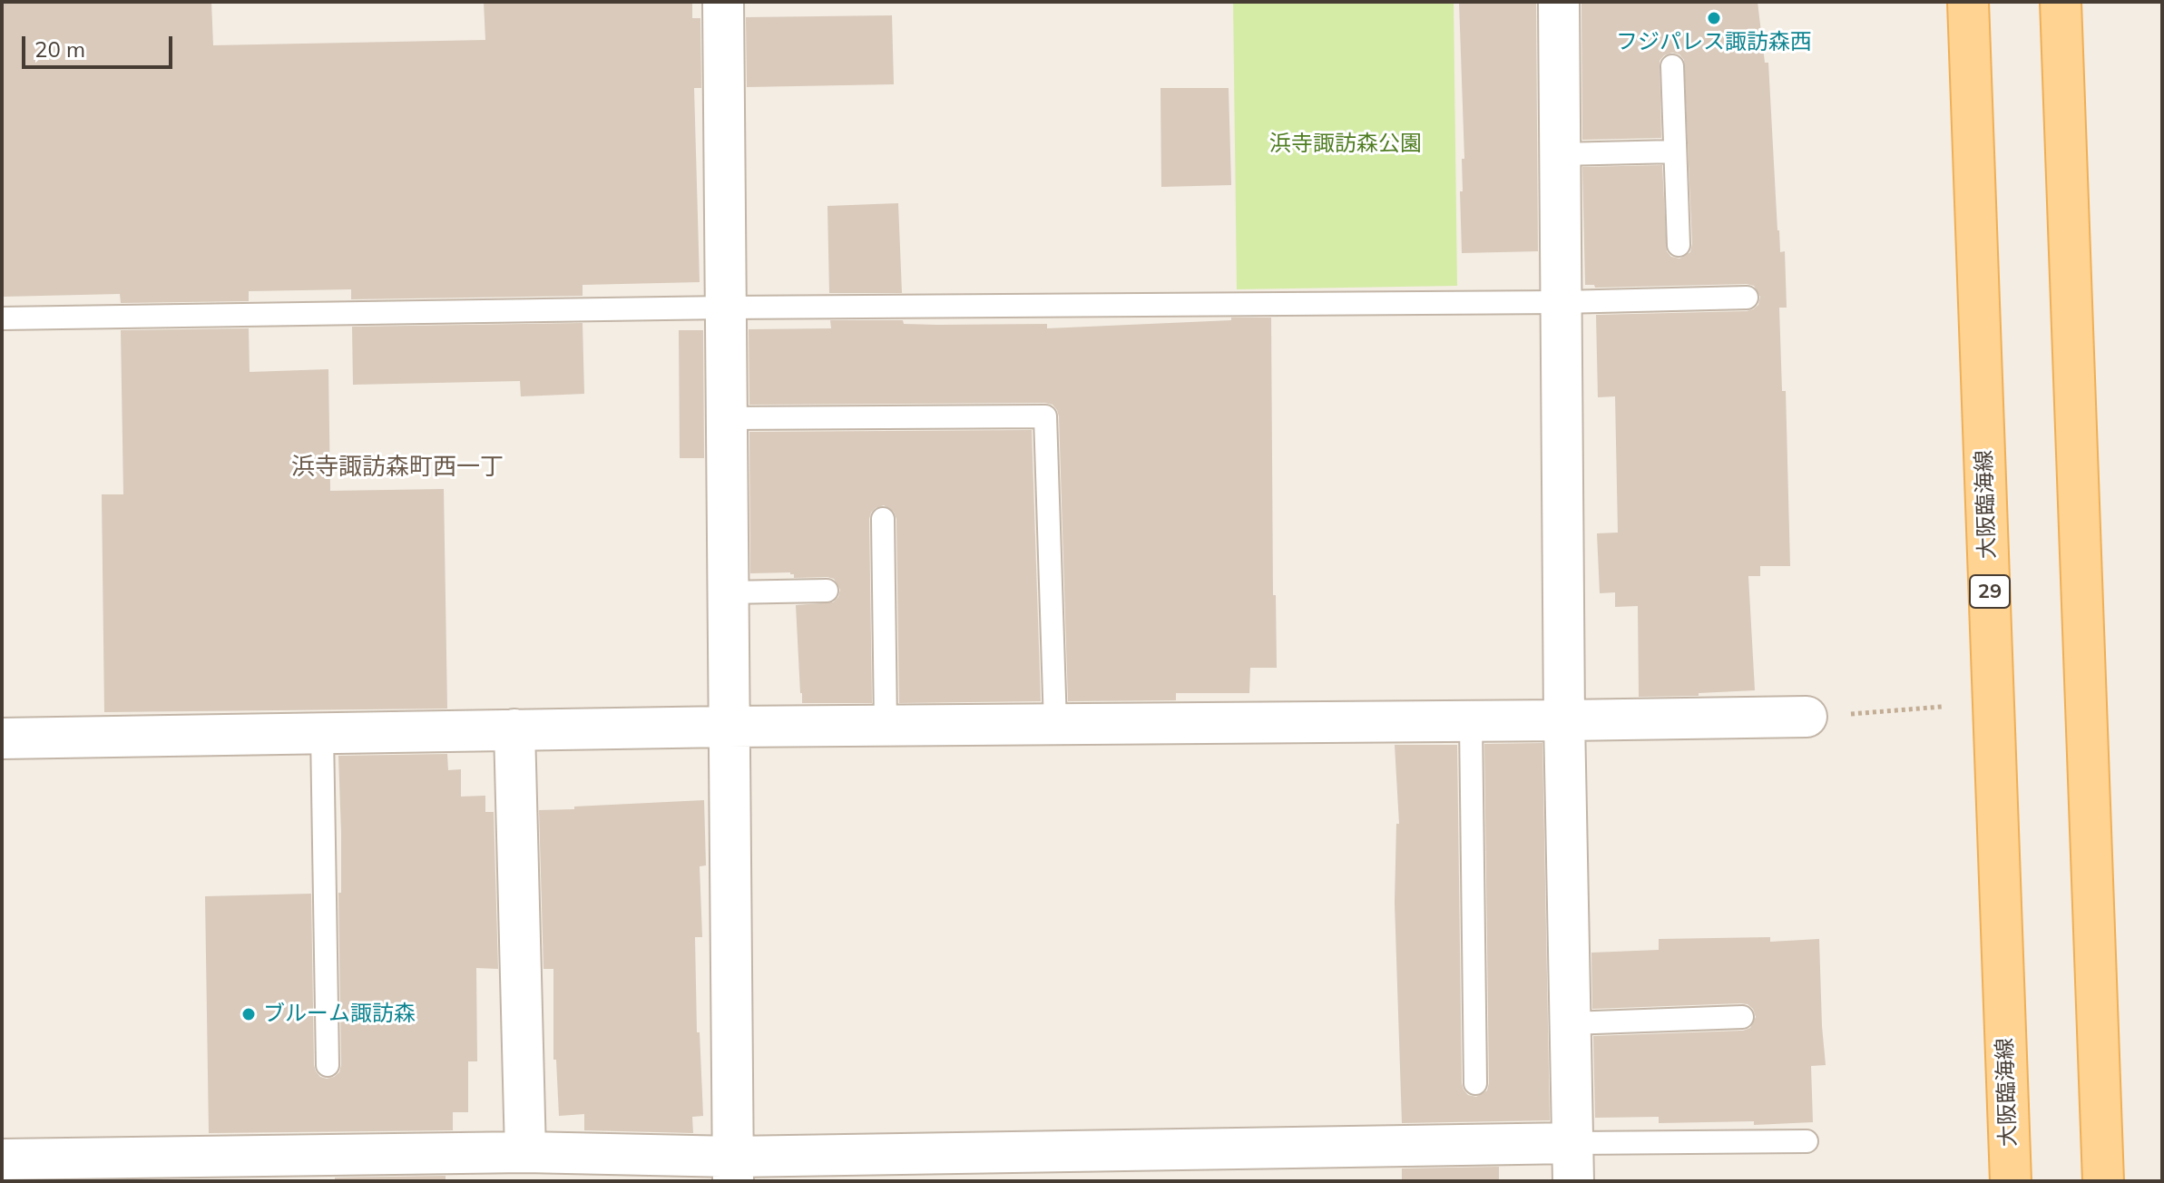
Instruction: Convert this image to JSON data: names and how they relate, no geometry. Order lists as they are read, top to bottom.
{
  "streets": {
    "main road": ["大阪臨海線", "29"]
  },
  "districts": ["浜寺諏訪森町西一丁"],
  "parks": ["浜寺諏訪森公園"],
  "places": ["フジパレス諏訪森西", "ブルーム諏訪森"],
  "scale_bar": "20 m"
}
